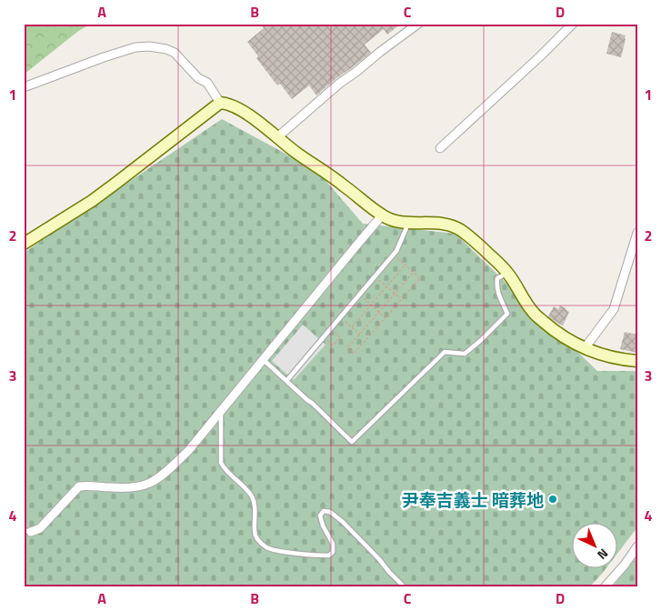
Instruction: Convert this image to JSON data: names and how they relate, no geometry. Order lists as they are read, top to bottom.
{
  "places": ["尹奉吉義士 暗葬地"],
  "north": "bottom right",
  "grid": {
    "columns": [
      "A",
      "B",
      "C",
      "D"
    ],
    "rows": [
      "1",
      "2",
      "3",
      "4"
    ]
  }
}
